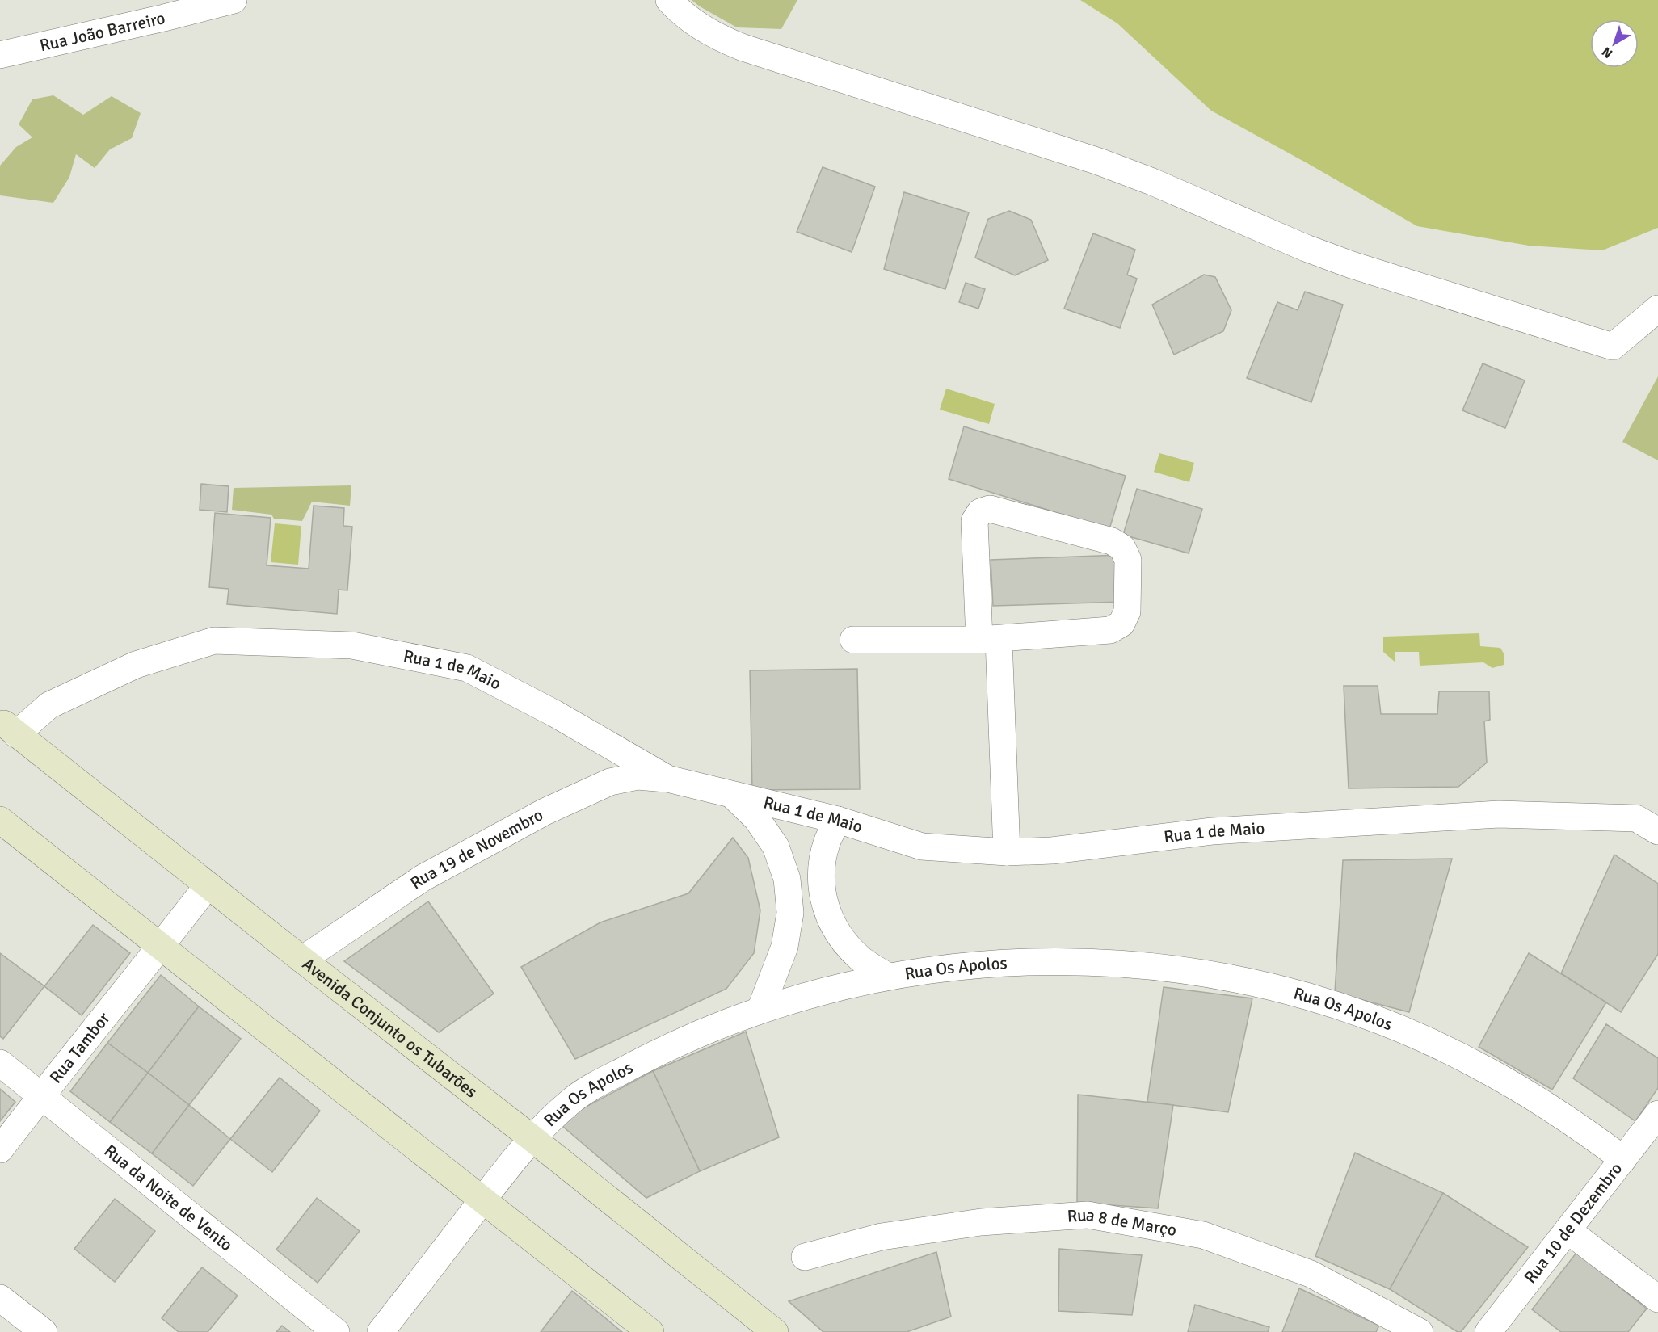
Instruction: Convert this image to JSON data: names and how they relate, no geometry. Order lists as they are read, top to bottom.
{
  "streets": {
    "street": [
      "Rua João Barreiro",
      "Rua 1 de Maio",
      "Rua 19 de Novembro",
      "Rua Os Apolos",
      "Avenida Conjunto os Tubarões",
      "Rua Tambor",
      "Rua da Noite de Vento",
      "Rua 10 de Dezembro",
      "Rua 8 de Março"
    ]
  },
  "crossings": [
    ["Rua 1 de Maio", "Rua 19 de Novembro"],
    ["Rua 1 de Maio", "Avenida Conjunto os Tubarões"],
    ["Rua 19 de Novembro", "Avenida Conjunto os Tubarões"],
    ["Rua Os Apolos", "Avenida Conjunto os Tubarões"],
    ["Rua Os Apolos", "Rua 10 de Dezembro"],
    ["Avenida Conjunto os Tubarões", "Rua Tambor"],
    ["Rua Tambor", "Rua da Noite de Vento"]
  ],
  "north": "bottom left"
}
